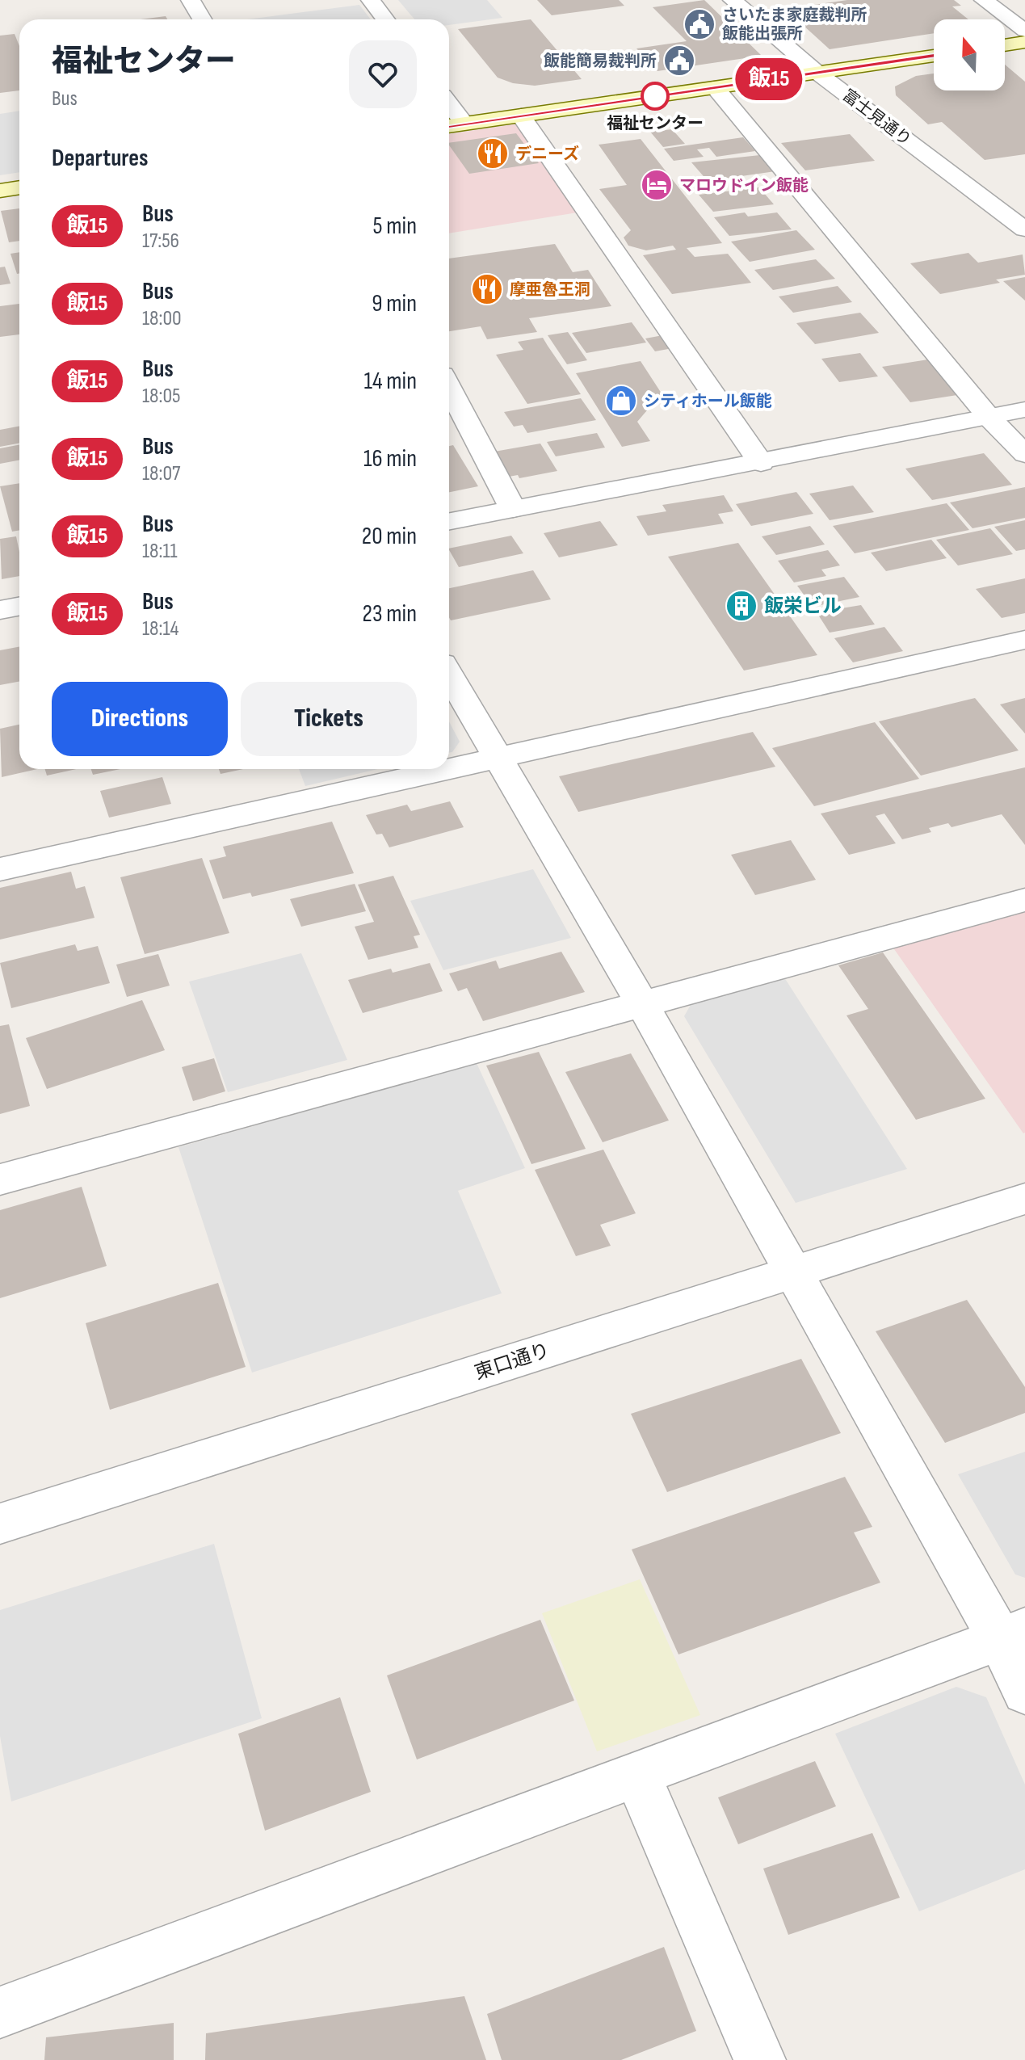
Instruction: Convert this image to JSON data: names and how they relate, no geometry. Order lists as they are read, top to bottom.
{
  "streets": {
    "street": ["富士見通り", "東口通り"]
  },
  "places": {
    "public building": ["さいたま家庭裁判所 飯能出張所", "飯能簡易裁判所"],
    "other": ["福祉センター"],
    "restaurant": ["デニーズ", "摩亜魯王洞"],
    "hotel": ["マロウドイン飯能"],
    "shop": ["シティホール飯能"],
    "building": ["飯栄ビル"]
  },
  "lines": ["bus line 飯15"],
  "north": "top",
  "page": {
    "on_map": "飯15",
    "heading": [
      ["福祉センター", "Bus"],
      "Departures"
    ],
    "list": [
      {
        "mark": "飯15",
        "name": "Bus",
        "note": "17:56",
        "value": "5 min"
      },
      {
        "mark": "飯15",
        "name": "Bus",
        "note": "18:00",
        "value": "9 min"
      },
      {
        "mark": "飯15",
        "name": "Bus",
        "note": "18:05",
        "value": "14 min"
      },
      {
        "mark": "飯15",
        "name": "Bus",
        "note": "18:07",
        "value": "16 min"
      },
      {
        "mark": "飯15",
        "name": "Bus",
        "note": "18:11",
        "value": "20 min"
      },
      {
        "mark": "飯15",
        "name": "Bus",
        "note": "18:14",
        "value": "23 min"
      }
    ],
    "buttons": ["Directions", "Tickets"]
  }
}
